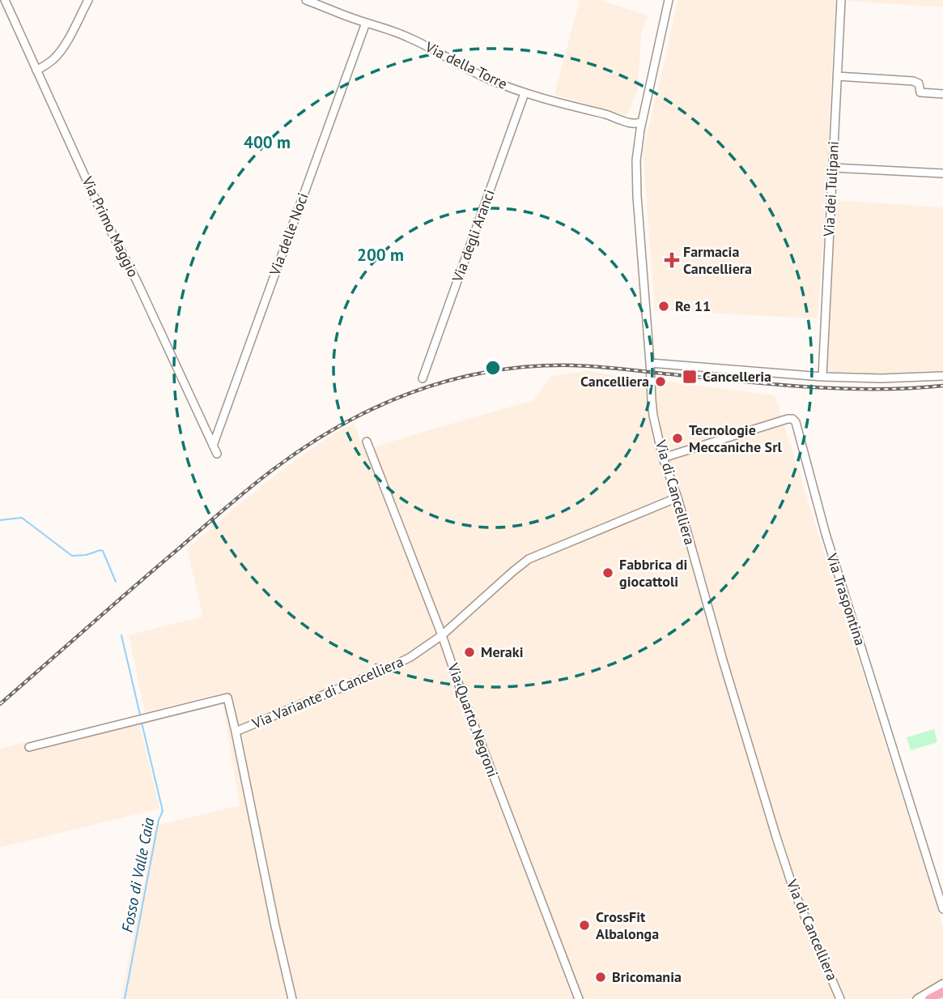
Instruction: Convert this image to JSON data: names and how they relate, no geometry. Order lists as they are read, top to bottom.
{
  "streets": {
    "street": [
      "Via della Torre",
      "Via dei Tulipani",
      "Via Primo Maggio",
      "Via delle Noci",
      "Via degli Aranci",
      "Via di Cancelliera",
      "Via Traspontina",
      "Via Variante di Cancelliera",
      "Via Quarto Negroni"
    ]
  },
  "crossings": [
    ["Via della Torre", "Via delle Noci"],
    ["Via della Torre", "Via degli Aranci"],
    ["Via della Torre", "Via di Cancelliera"],
    ["Via Primo Maggio", "Via delle Noci"],
    ["Via di Cancelliera", "Via Traspontina"],
    ["Via di Cancelliera", "Via Variante di Cancelliera"],
    ["Via Variante di Cancelliera", "Via Quarto Negroni"]
  ],
  "water": ["Fosso di Valle Caia"],
  "places": {
    "health": ["Farmacia Cancelliera"],
    "other": [
      "Re 11",
      "Cancelliera",
      "Tecnologie Meccaniche Srl",
      "Fabbrica di giocattoli",
      "Meraki",
      "CrossFit Albalonga",
      "Bricomania"
    ],
    "transit": ["Cancelleria"]
  },
  "rings": ["400 m", "200 m"]
}
